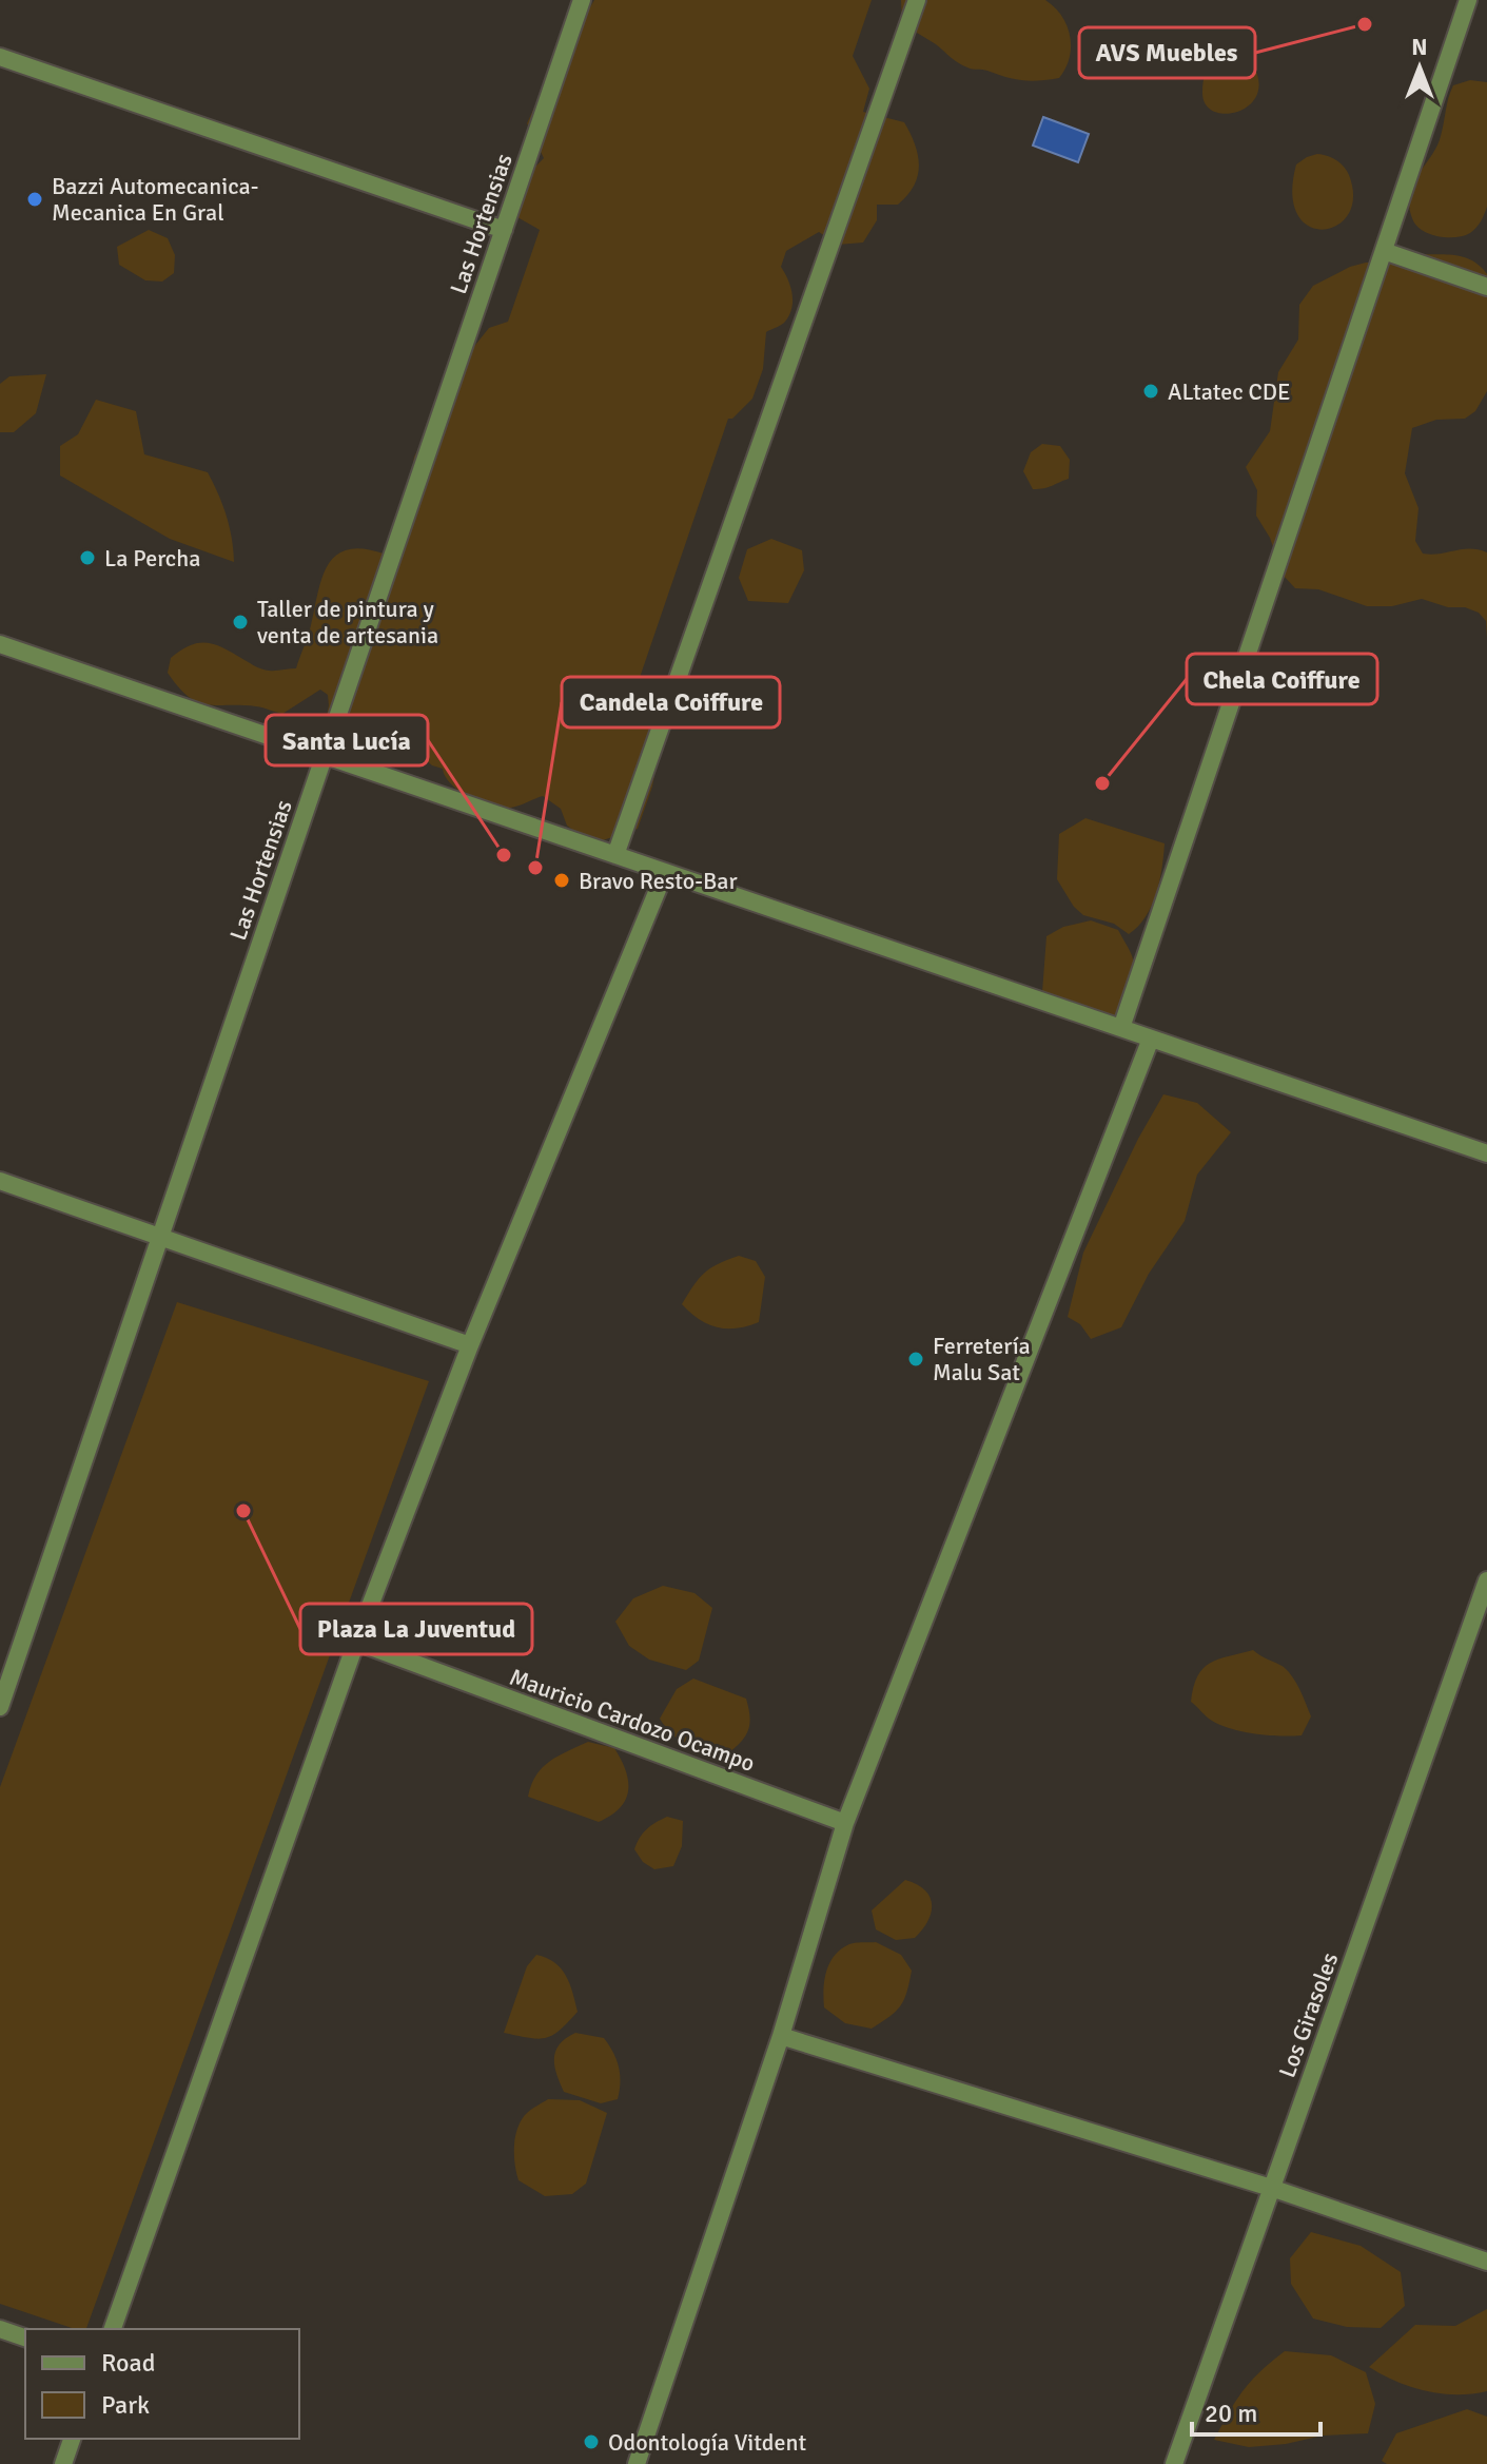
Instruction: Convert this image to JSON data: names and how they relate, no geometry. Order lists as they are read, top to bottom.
{
  "streets": {
    "street": ["Las Hortensias", "Mauricio Cardozo Ocampo", "Los Girasoles"]
  },
  "places": [
    "AVS Muebles",
    "Bazzi Automecanica- Mecanica En Gral",
    "ALtatec CDE",
    "La Percha",
    "Taller de pintura y venta de artesania",
    "Chela Coiffure",
    "Santa Lucía",
    "Candela Coiffure",
    "Bravo Resto-Bar",
    "Ferretería Malu Sat",
    "Plaza La Juventud",
    "Odontología Vitdent"
  ],
  "legend": ["Road", "Park"],
  "scale_bar": "20 m",
  "north": "top"
}
